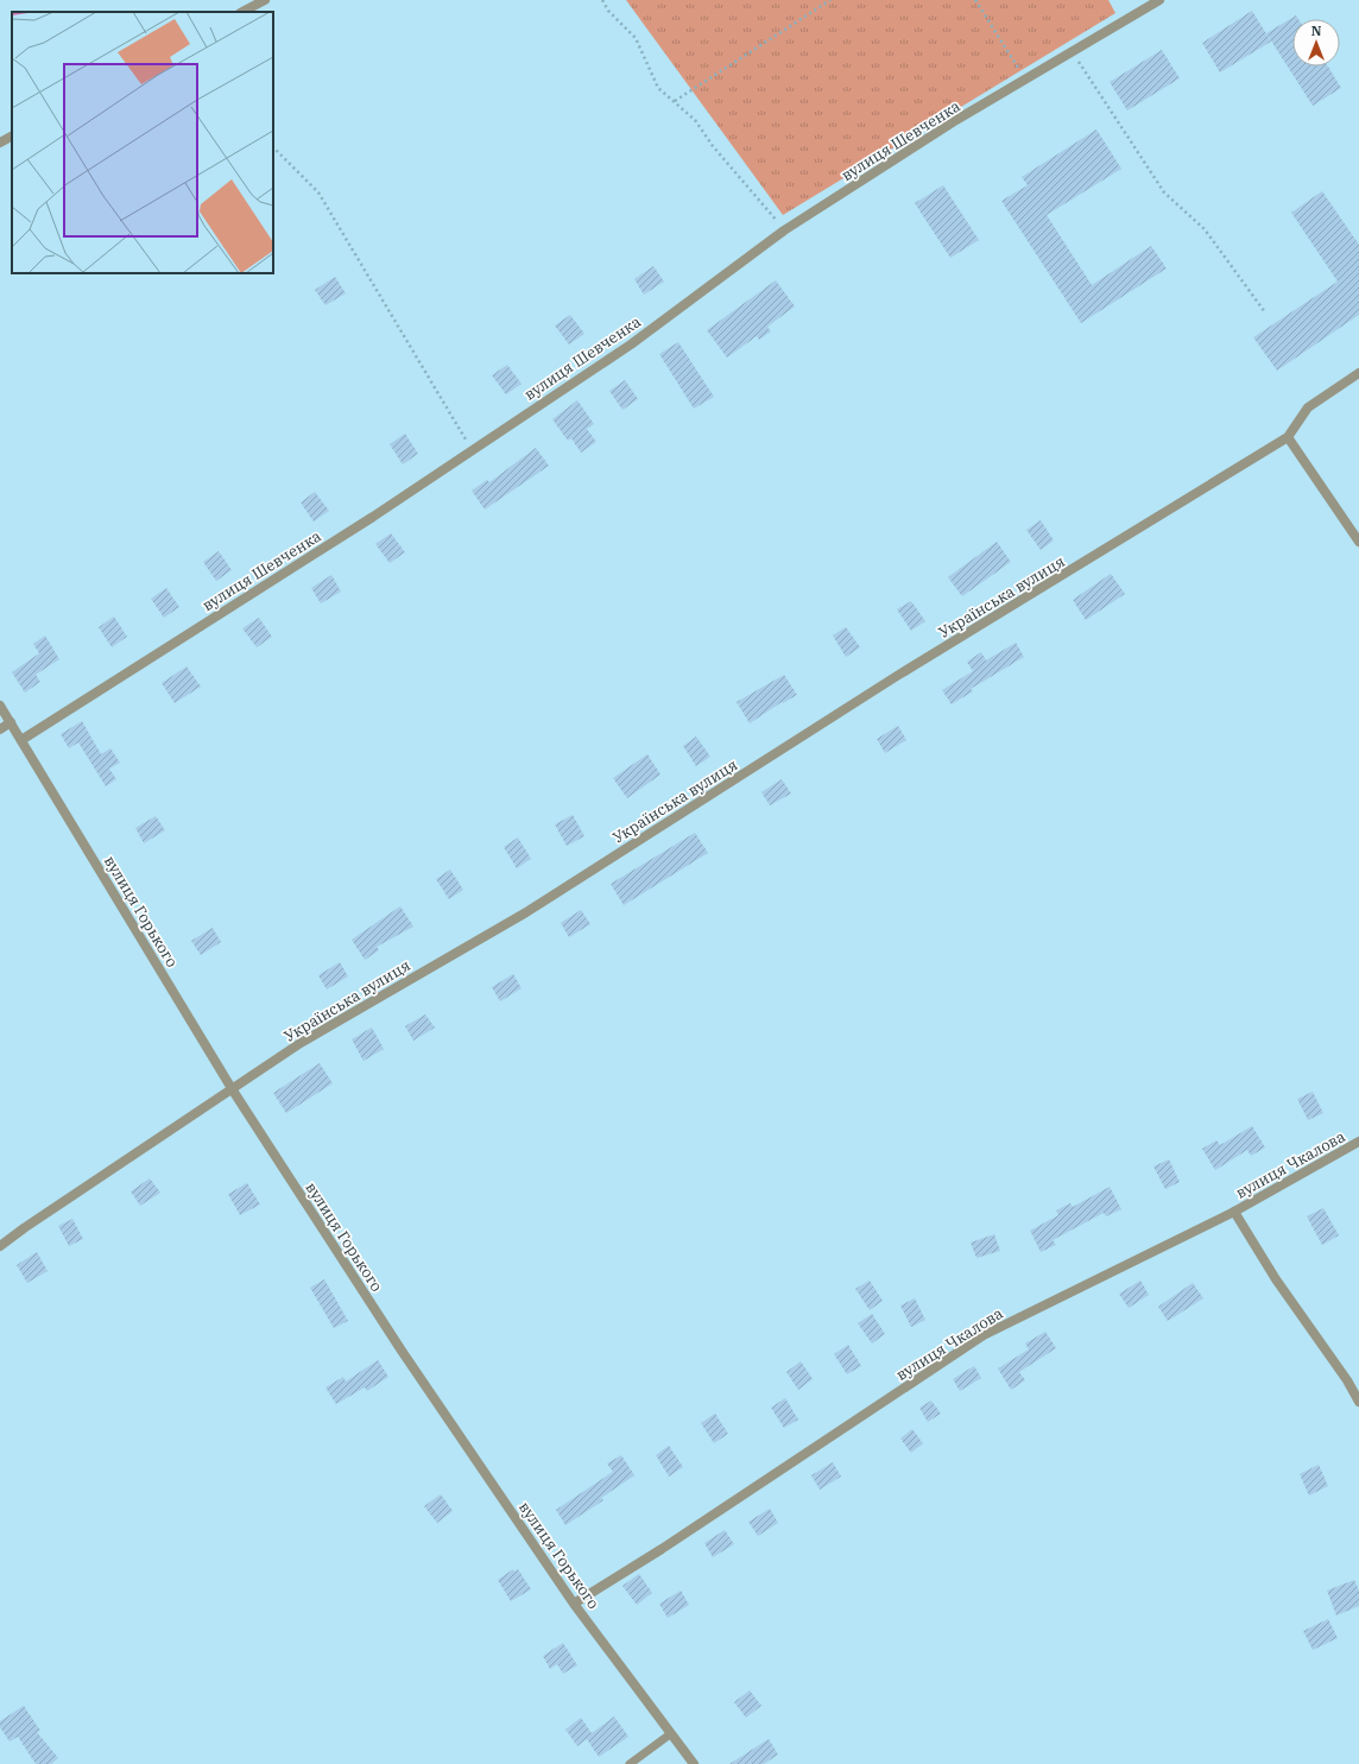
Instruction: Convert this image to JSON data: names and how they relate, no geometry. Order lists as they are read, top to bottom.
{
  "streets": {
    "street": [
      "вулиця Шевченка",
      "Українська вулиця",
      "вулиця Горького",
      "вулиця Чкалова"
    ]
  },
  "crossings": [
    ["вулиця Шевченка", "вулиця Горького"],
    ["Українська вулиця", "вулиця Горького"],
    ["вулиця Горького", "вулиця Чкалова"]
  ],
  "north": "top"
}
